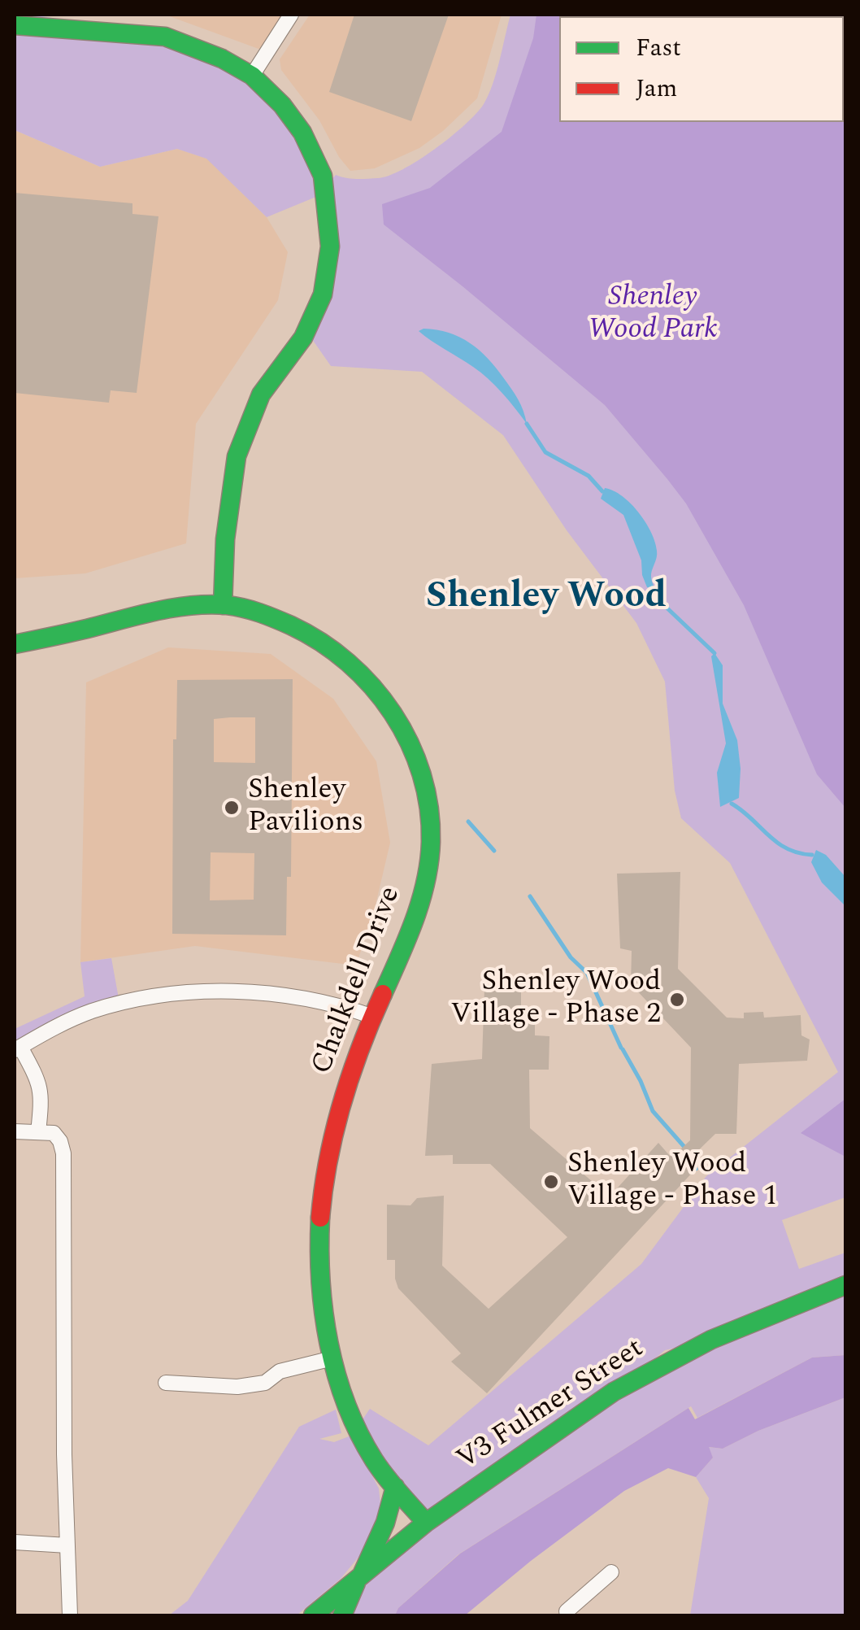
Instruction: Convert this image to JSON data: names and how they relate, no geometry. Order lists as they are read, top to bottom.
{
  "streets": {
    "street": ["Chalkdell Drive", "V3 Fulmer Street"]
  },
  "crossings": [
    ["Chalkdell Drive", "V3 Fulmer Street"]
  ],
  "districts": ["Shenley Wood"],
  "parks": ["Shenley Wood Park"],
  "places": ["Shenley Pavilions", "Shenley Wood Village - Phase 2", "Shenley Wood Village - Phase 1"],
  "legend": ["Fast", "Jam"]
}
